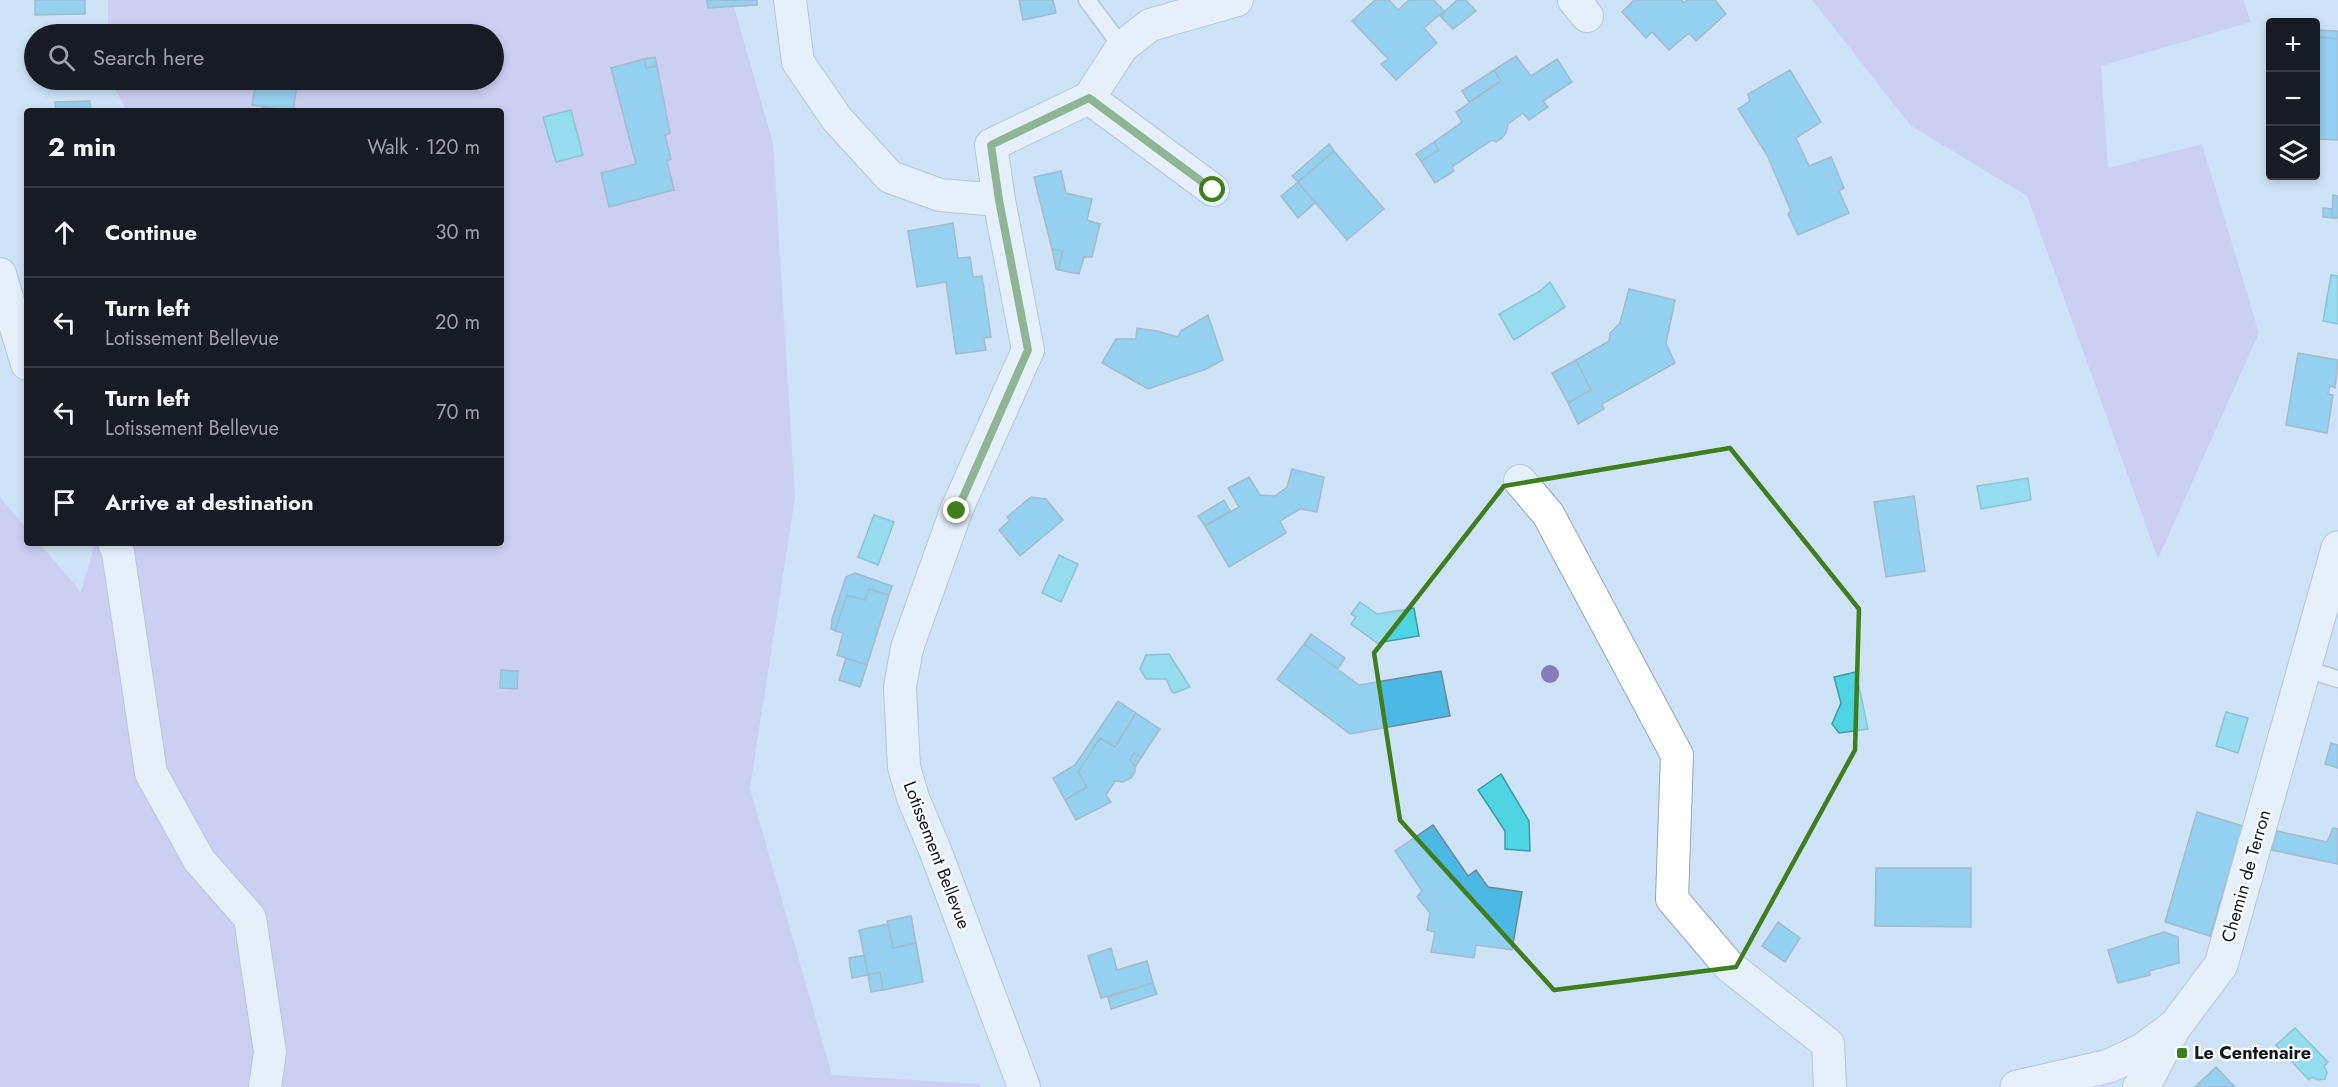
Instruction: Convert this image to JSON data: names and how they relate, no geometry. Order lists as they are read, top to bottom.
{
  "streets": {
    "street": ["Lotissement Bellevue", "Chemin de Terron"]
  },
  "places": {
    "transit": ["Le Centenaire"]
  },
  "page": {
    "map_buttons": ["+", "−"],
    "search": "Search here",
    "heading": ["2 min", "Walk · 120 m"],
    "list": [
      ["Continue", "30 m"],
      ["Turn left", "Lotissement Bellevue", "20 m"],
      ["Turn left", "Lotissement Bellevue", "70 m"],
      "Arrive at destination"
    ]
  }
}
